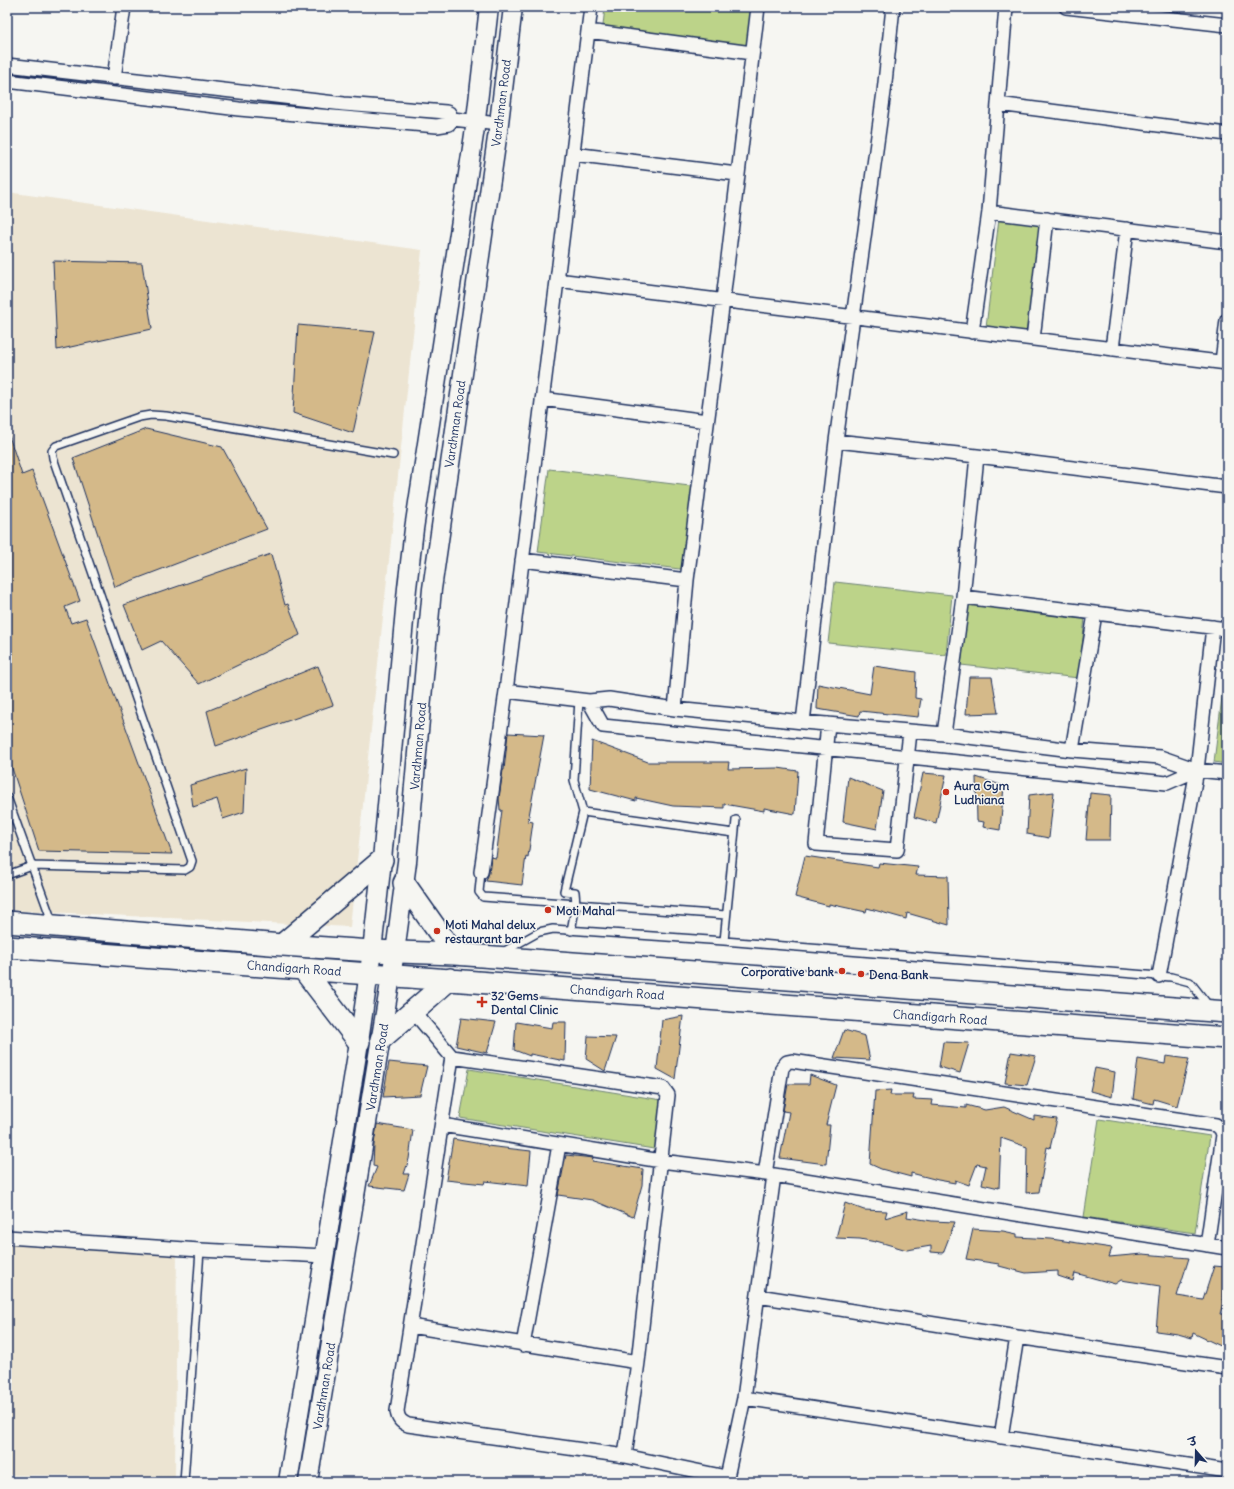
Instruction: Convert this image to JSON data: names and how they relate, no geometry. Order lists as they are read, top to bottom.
{
  "streets": {
    "main road": ["Chandigarh Road"],
    "street": ["Vardhman Road"]
  },
  "crossings": [
    ["Vardhman Road", "Chandigarh Road"]
  ],
  "places": {
    "other": [
      "Aura Gym Ludhiana",
      "Moti Mahal",
      "Moti Mahal delux restaurant bar",
      "Corporative bank",
      "Dena Bank"
    ],
    "health": ["32 Gems Dental Clinic"]
  },
  "north": "top"
}
